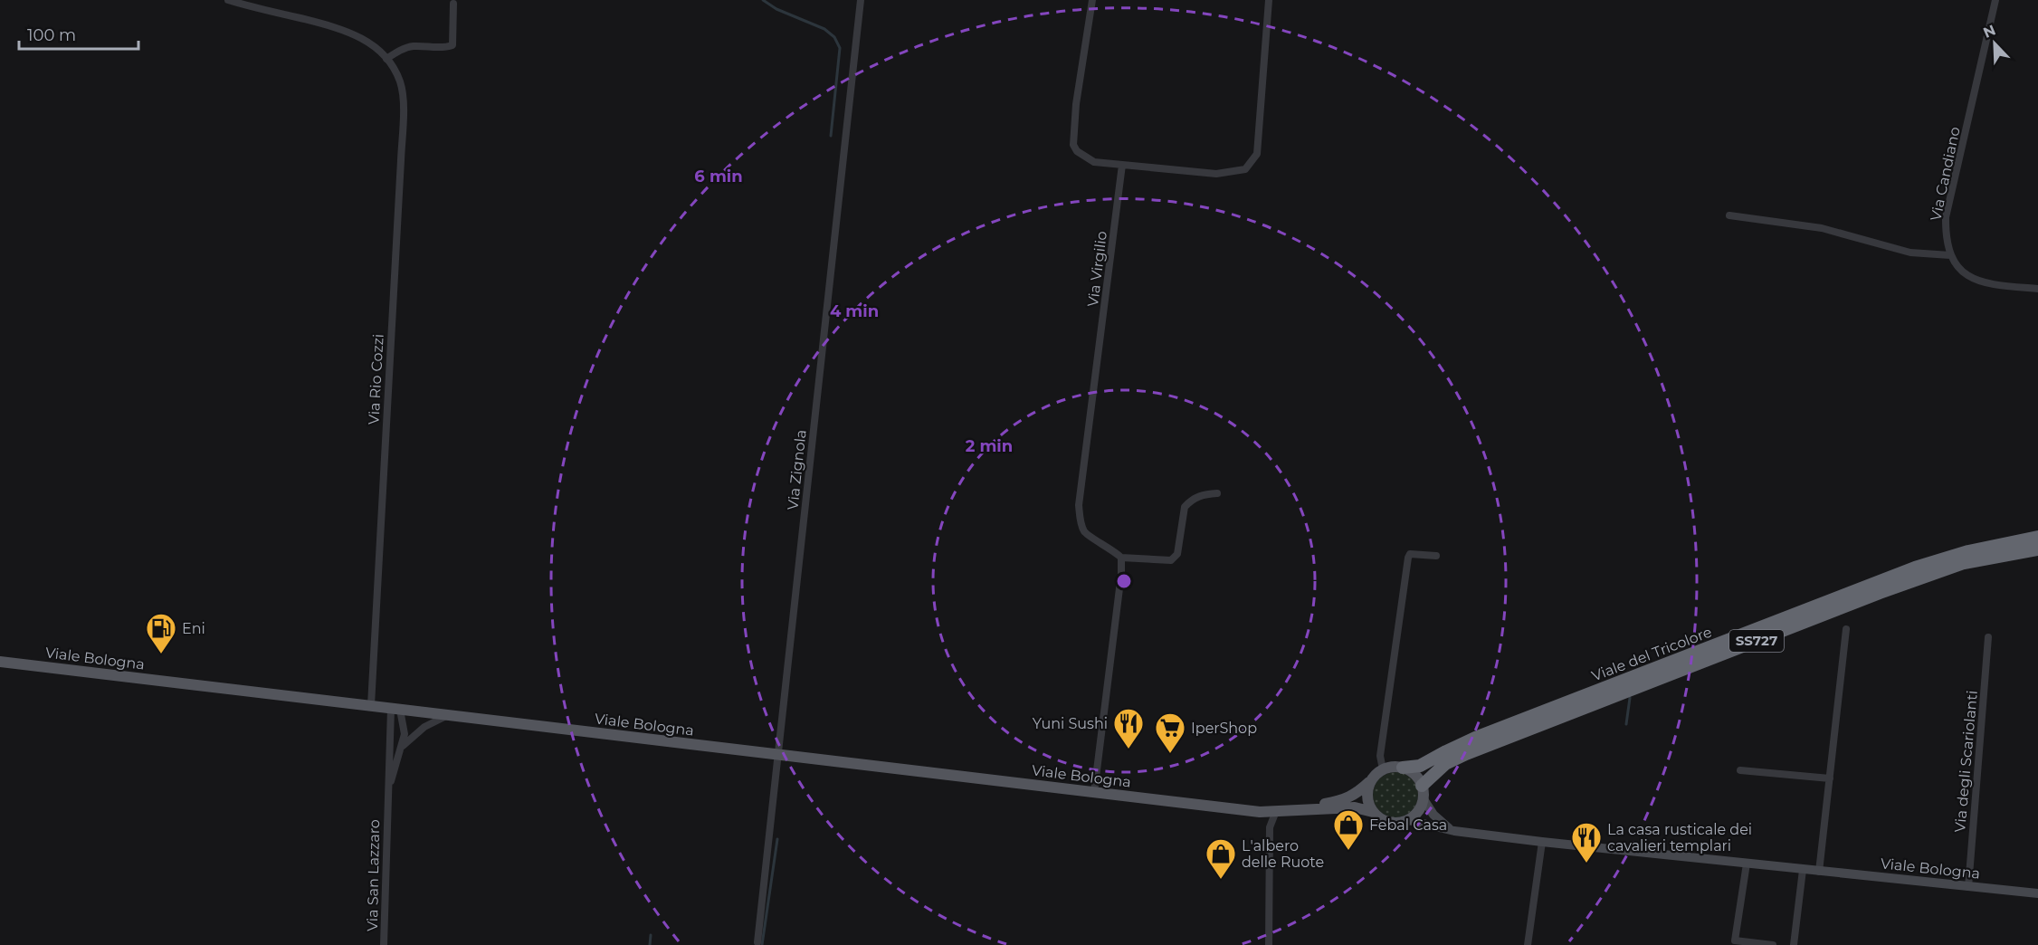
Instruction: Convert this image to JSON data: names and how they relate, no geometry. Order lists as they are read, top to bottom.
{
  "streets": {
    "highway": ["SS727", "Viale del Tricolore"],
    "main road": ["Viale Bologna"],
    "street": [
      "Via Candiano",
      "Via Virgilio",
      "Via Rio Cozzi",
      "Via Zignola",
      "Via degli Scariolanti",
      "Via San Lazzaro"
    ]
  },
  "crossings": [
    ["Via Rio Cozzi", "Viale Bologna"],
    ["Via Zignola", "Viale Bologna"],
    ["Viale del Tricolore", "Viale Bologna"],
    ["Viale Bologna", "Via degli Scariolanti"],
    ["Viale Bologna", "Via San Lazzaro"]
  ],
  "places": {
    "fuel station": ["Eni"],
    "restaurant": ["Yuni Sushi", "La casa rusticale dei cavalieri templari"],
    "supermarket": ["IperShop"],
    "shop": ["Febal Casa", "L'albero delle Ruote"]
  },
  "scale_bar": "100 m",
  "north": "top left",
  "rings": ["6 min", "4 min", "2 min"]
}
